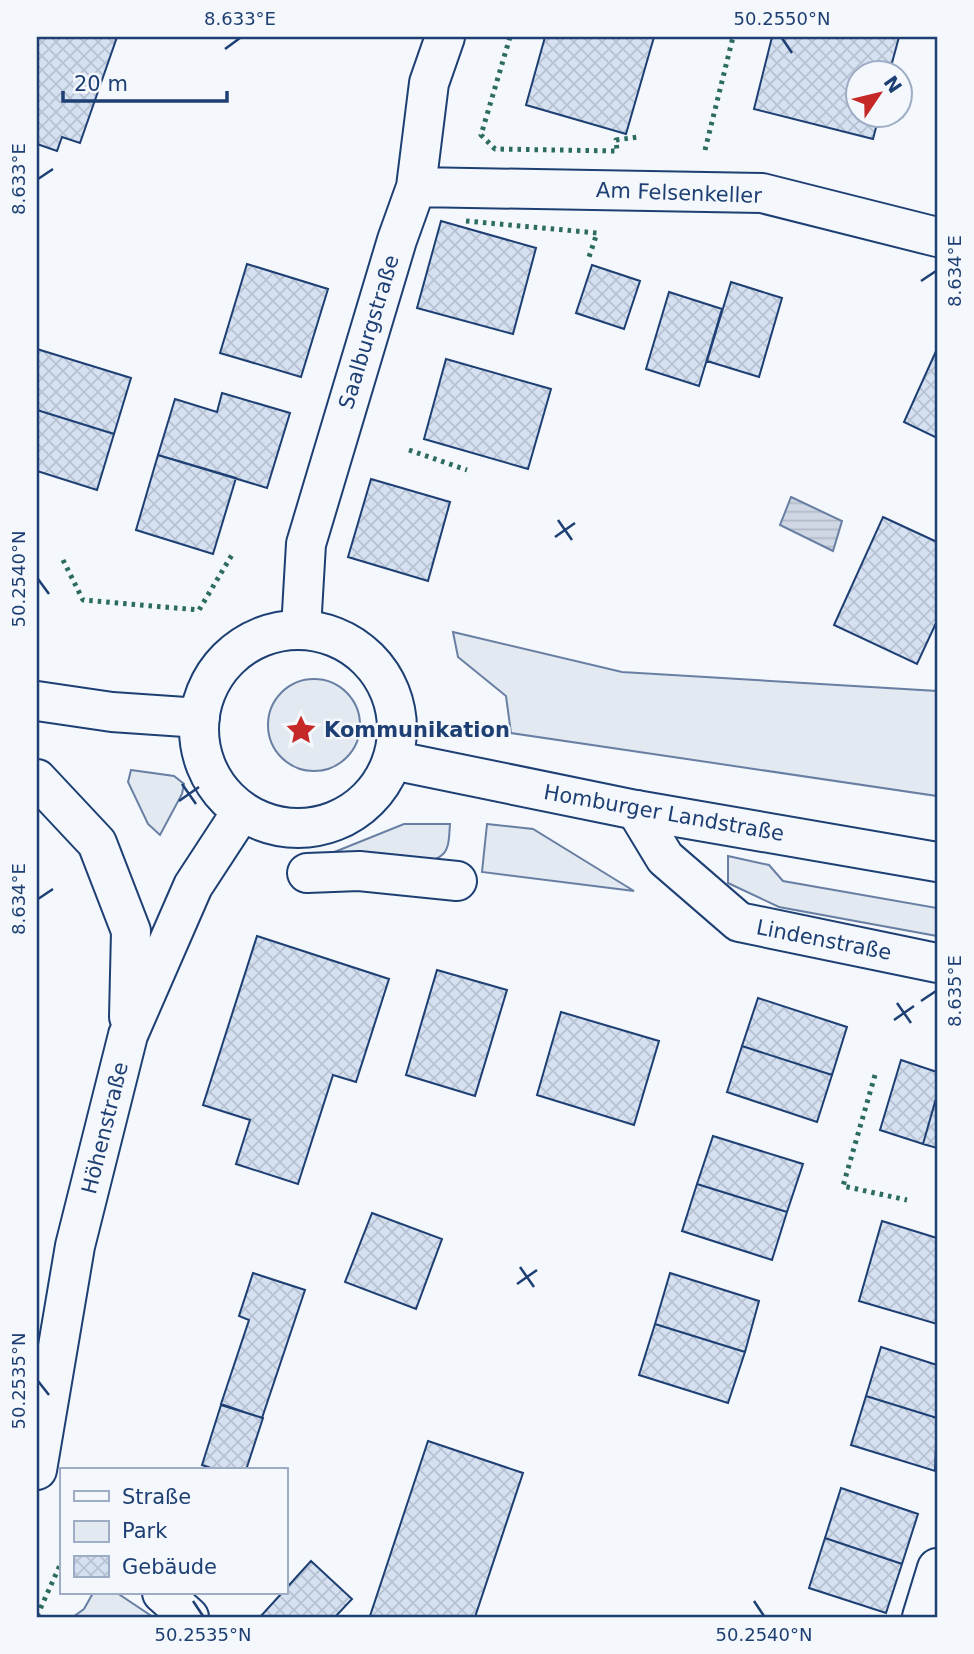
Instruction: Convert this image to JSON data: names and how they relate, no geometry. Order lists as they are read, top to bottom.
{
  "streets": {
    "street": [
      "Am Felsenkeller",
      "Saalburgstraße",
      "Homburger Landstraße",
      "Lindenstraße",
      "Höhenstraße"
    ]
  },
  "crossings": [
    ["Am Felsenkeller", "Saalburgstraße"],
    ["Saalburgstraße", "Homburger Landstraße"],
    ["Saalburgstraße", "Höhenstraße"],
    ["Homburger Landstraße", "Lindenstraße"],
    ["Homburger Landstraße", "Höhenstraße"]
  ],
  "places": {
    "place": ["Kommunikation"]
  },
  "legend": ["Straße", "Park", "Gebäude"],
  "scale_bar": "20 m",
  "north": "top right",
  "coordinates": [
    "8.633°E",
    "50.2550°N",
    "8.634°E",
    "50.2540°N",
    "8.635°E",
    "50.2535°N"
  ]
}
